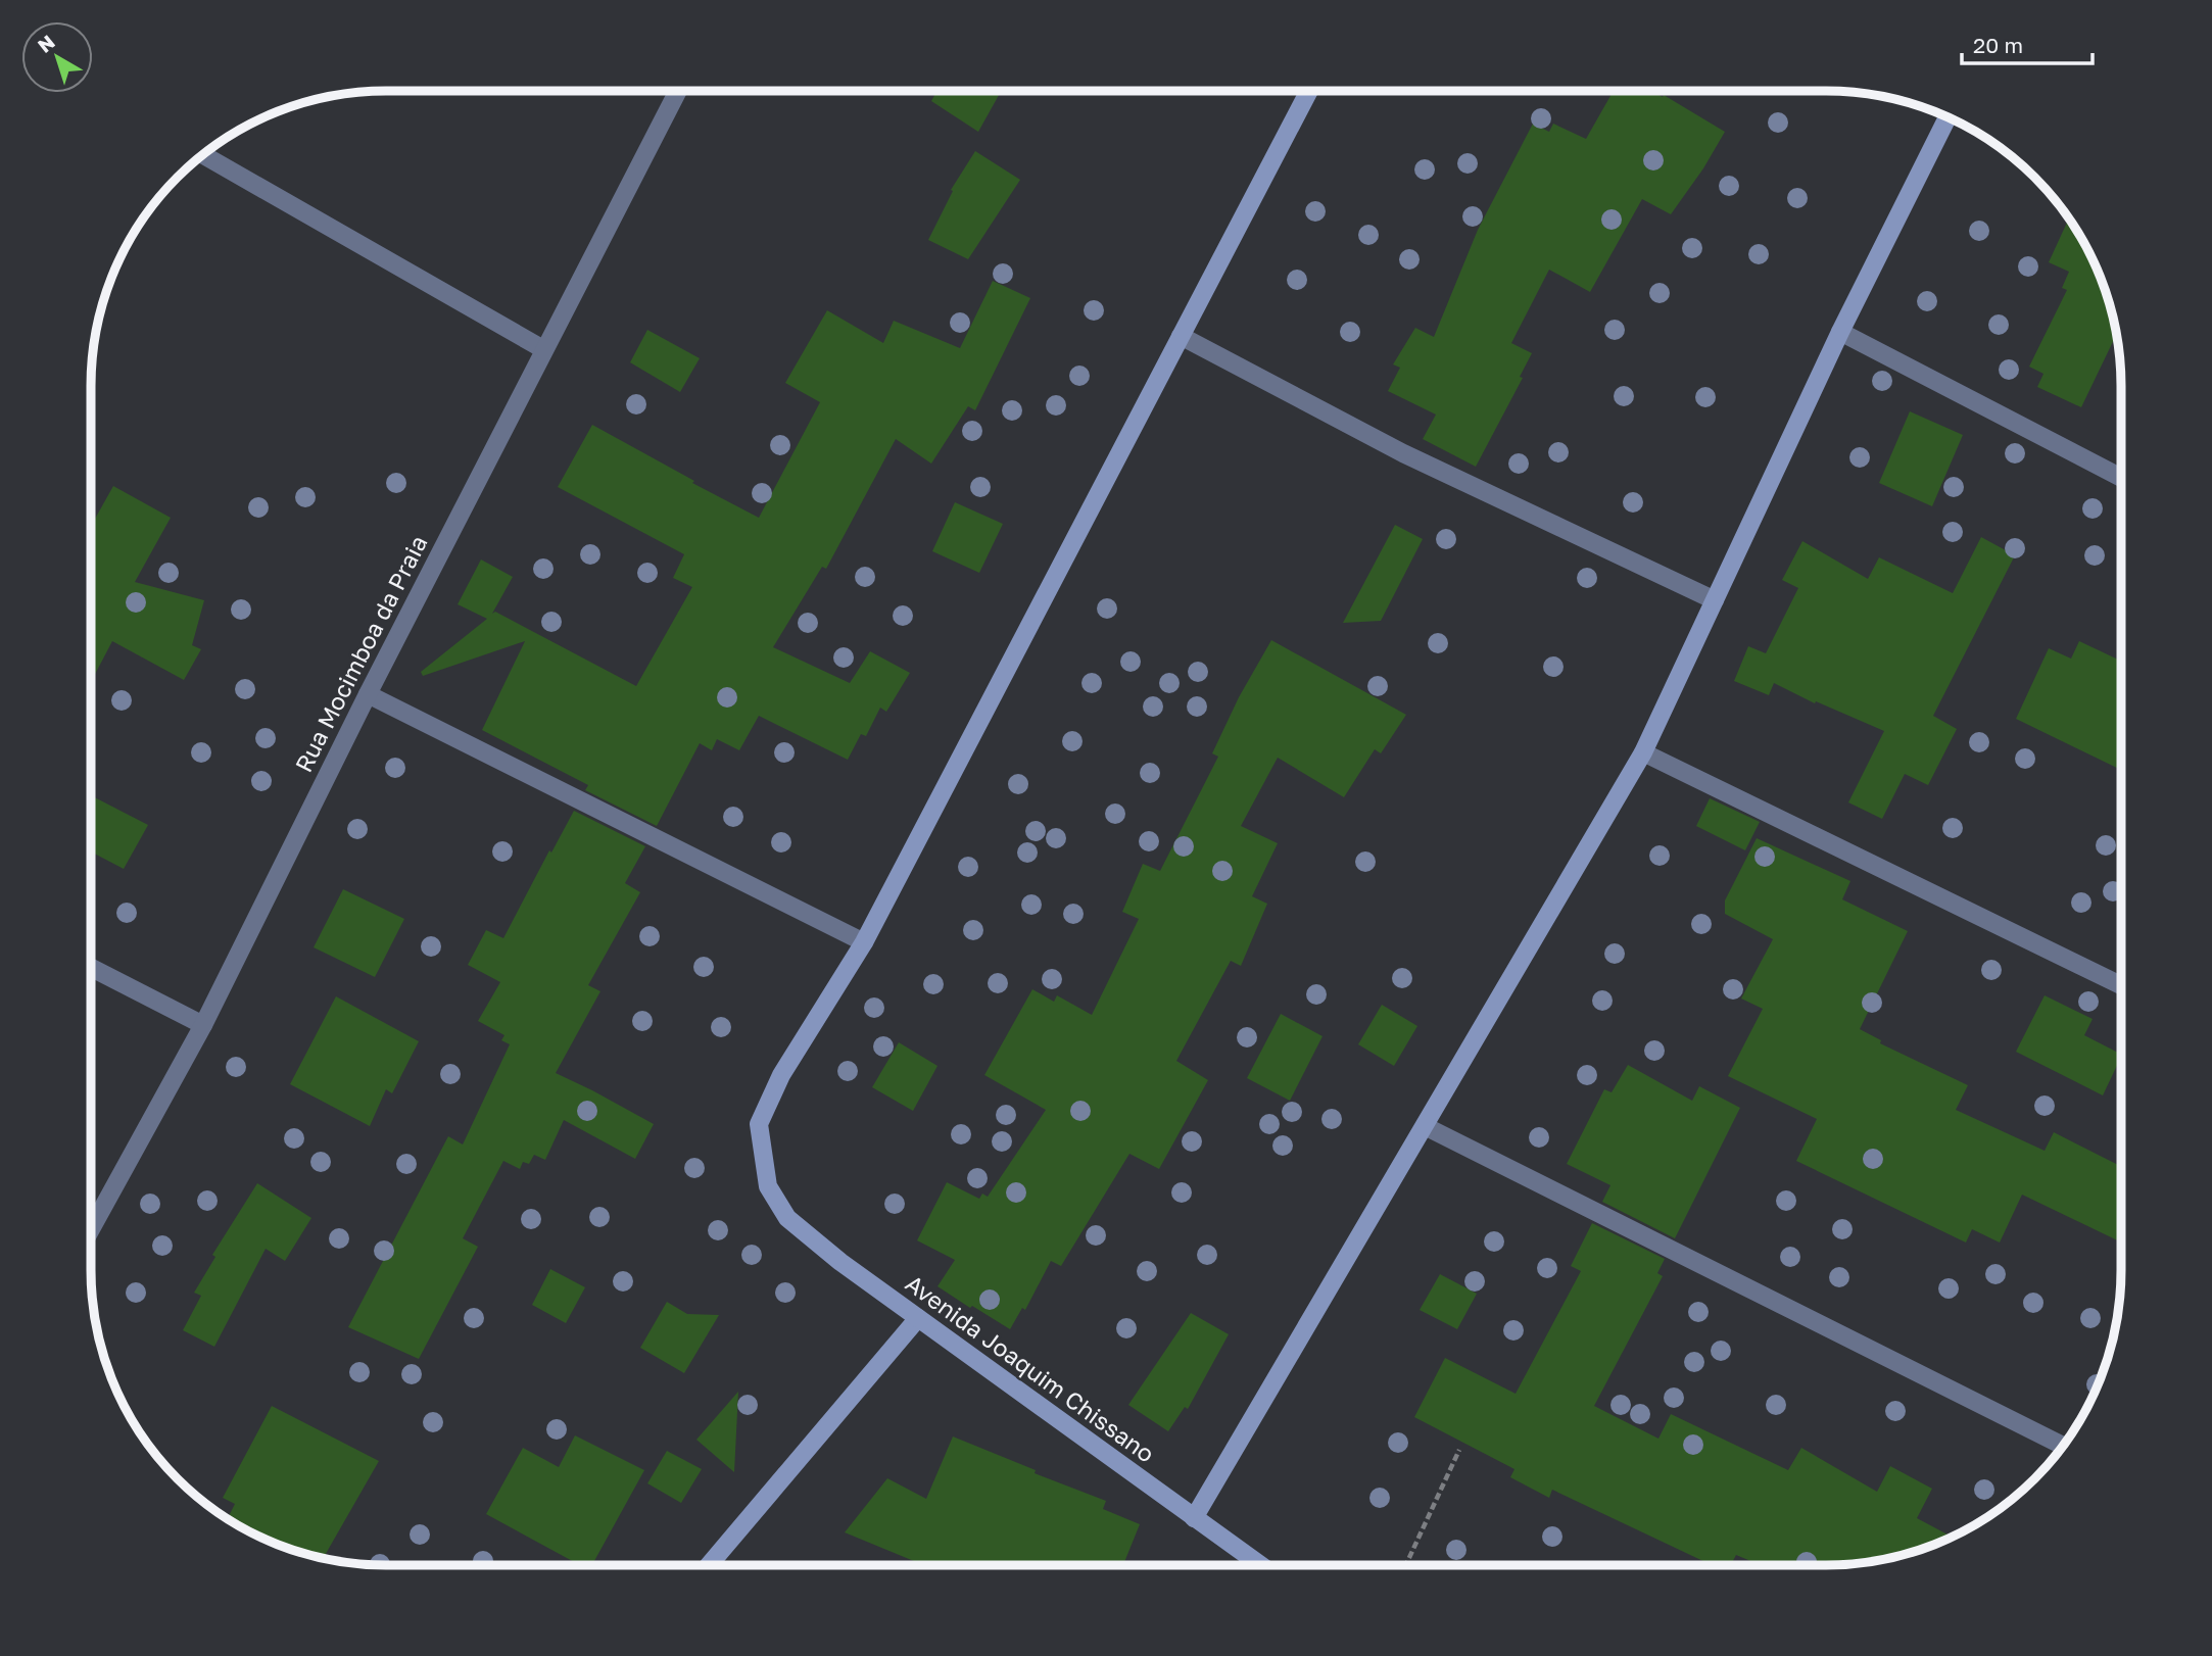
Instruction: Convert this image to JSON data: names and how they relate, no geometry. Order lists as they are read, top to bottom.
{
  "streets": {
    "street": ["Rua Mocimboa da Praia", "Avenida Joaquim Chissano"]
  },
  "scale_bar": "20 m",
  "north": "top left"
}
